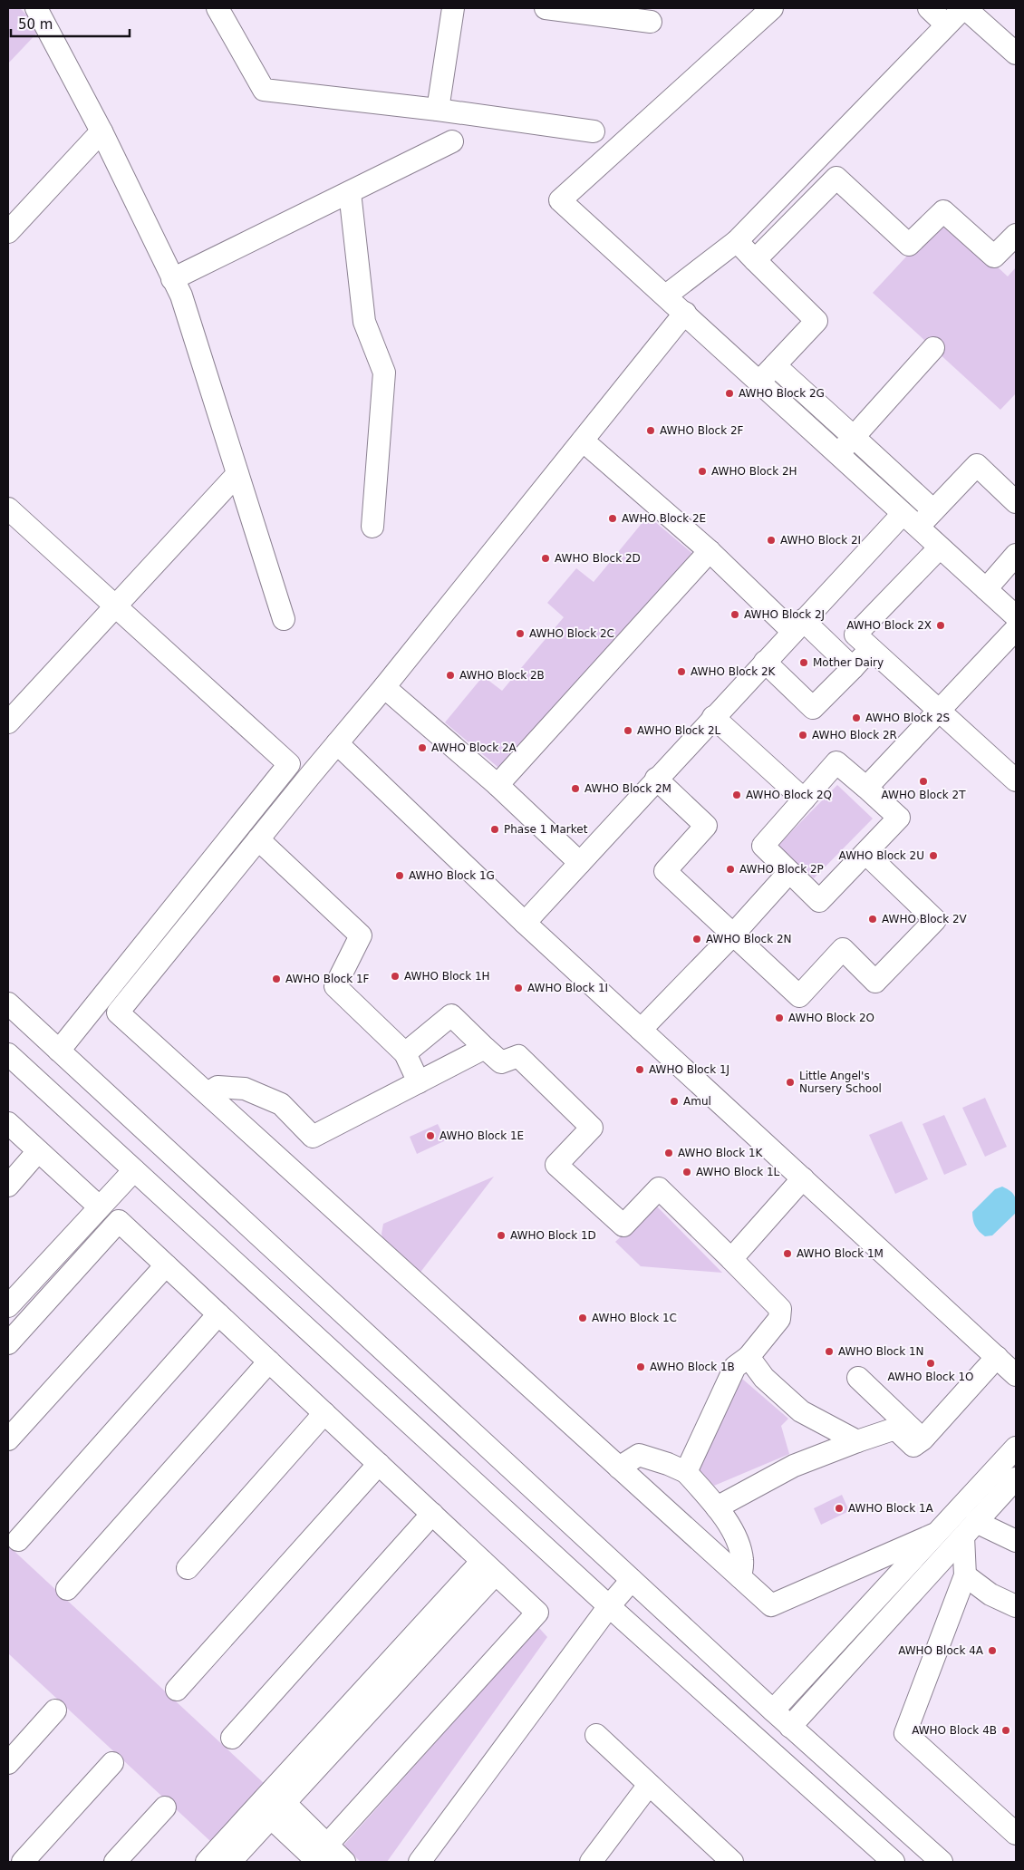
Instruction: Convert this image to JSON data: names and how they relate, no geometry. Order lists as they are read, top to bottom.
{
  "places": [
    "AWHO Block 2G",
    "AWHO Block 2F",
    "AWHO Block 2H",
    "AWHO Block 2E",
    "AWHO Block 2I",
    "AWHO Block 2D",
    "AWHO Block 2J",
    "AWHO Block 2X",
    "AWHO Block 2C",
    "Mother Dairy",
    "AWHO Block 2K",
    "AWHO Block 2B",
    "AWHO Block 2S",
    "AWHO Block 2L",
    "AWHO Block 2R",
    "AWHO Block 2A",
    "AWHO Block 2T",
    "AWHO Block 2M",
    "AWHO Block 2Q",
    "Phase 1 Market",
    "AWHO Block 2U",
    "AWHO Block 2P",
    "AWHO Block 1G",
    "AWHO Block 2V",
    "AWHO Block 2N",
    "AWHO Block 1H",
    "AWHO Block 1F",
    "AWHO Block 1I",
    "AWHO Block 2O",
    "AWHO Block 1J",
    "Little Angel's Nursery School",
    "Amul",
    "AWHO Block 1E",
    "AWHO Block 1K",
    "AWHO Block 1L",
    "AWHO Block 1D",
    "AWHO Block 1M",
    "AWHO Block 1C",
    "AWHO Block 1N",
    "AWHO Block 1O",
    "AWHO Block 1B",
    "AWHO Block 1A",
    "AWHO Block 4A",
    "AWHO Block 4B"
  ],
  "scale_bar": "50 m"
}
